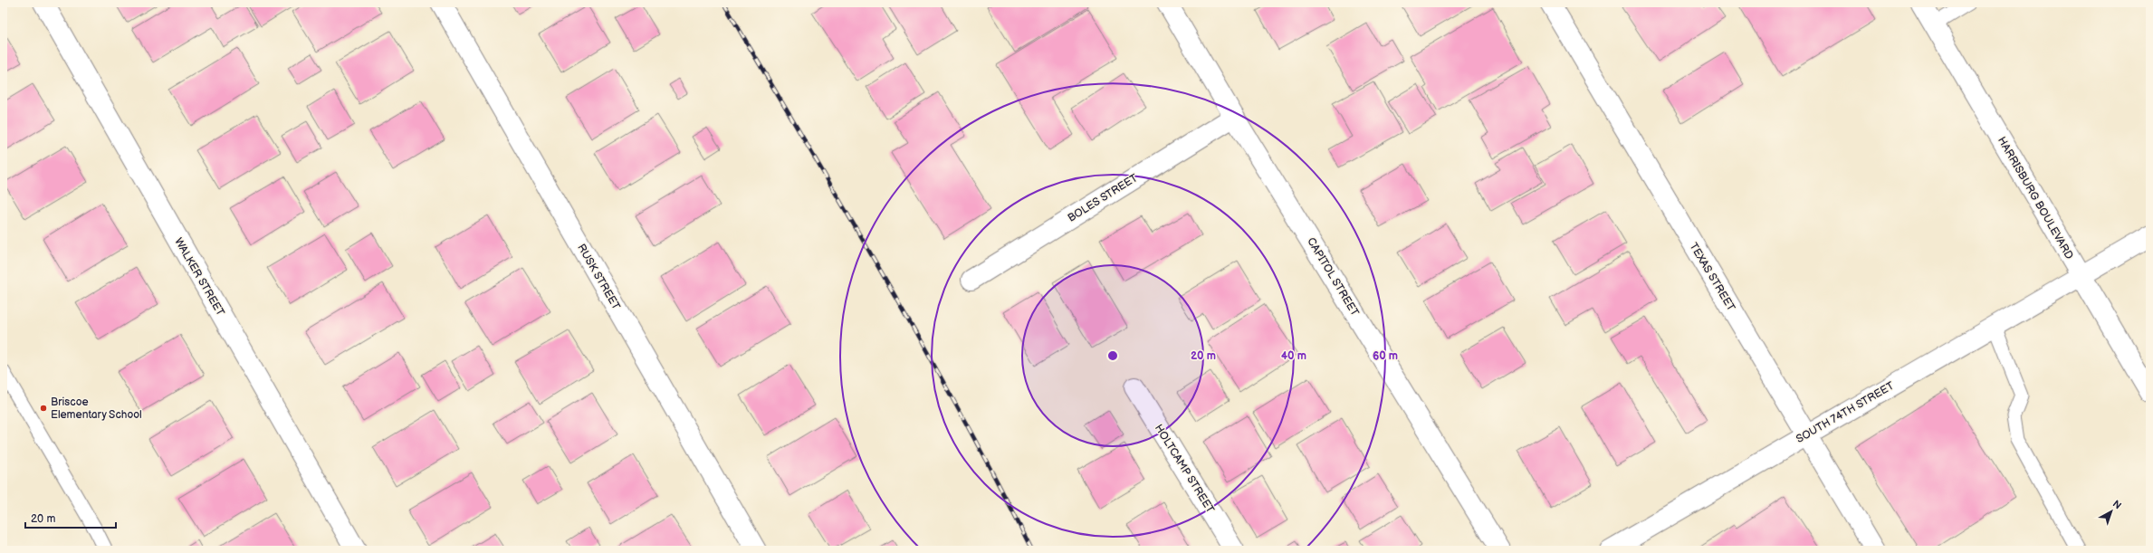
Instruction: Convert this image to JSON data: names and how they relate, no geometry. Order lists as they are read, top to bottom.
{
  "streets": {
    "street": [
      "BOLES STREET",
      "HARRISBURG BOULEVARD",
      "WALKER STREET",
      "RUSK STREET",
      "CAPITOL STREET",
      "TEXAS STREET",
      "SOUTH 74TH STREET",
      "HOLTCAMP STREET"
    ]
  },
  "crossings": [
    ["BOLES STREET", "CAPITOL STREET"],
    ["HARRISBURG BOULEVARD", "SOUTH 74TH STREET"],
    ["TEXAS STREET", "SOUTH 74TH STREET"]
  ],
  "places": ["Briscoe Elementary School"],
  "scale_bar": "20 m",
  "north": "top right",
  "rings": ["20 m", "40 m", "60 m"]
}
